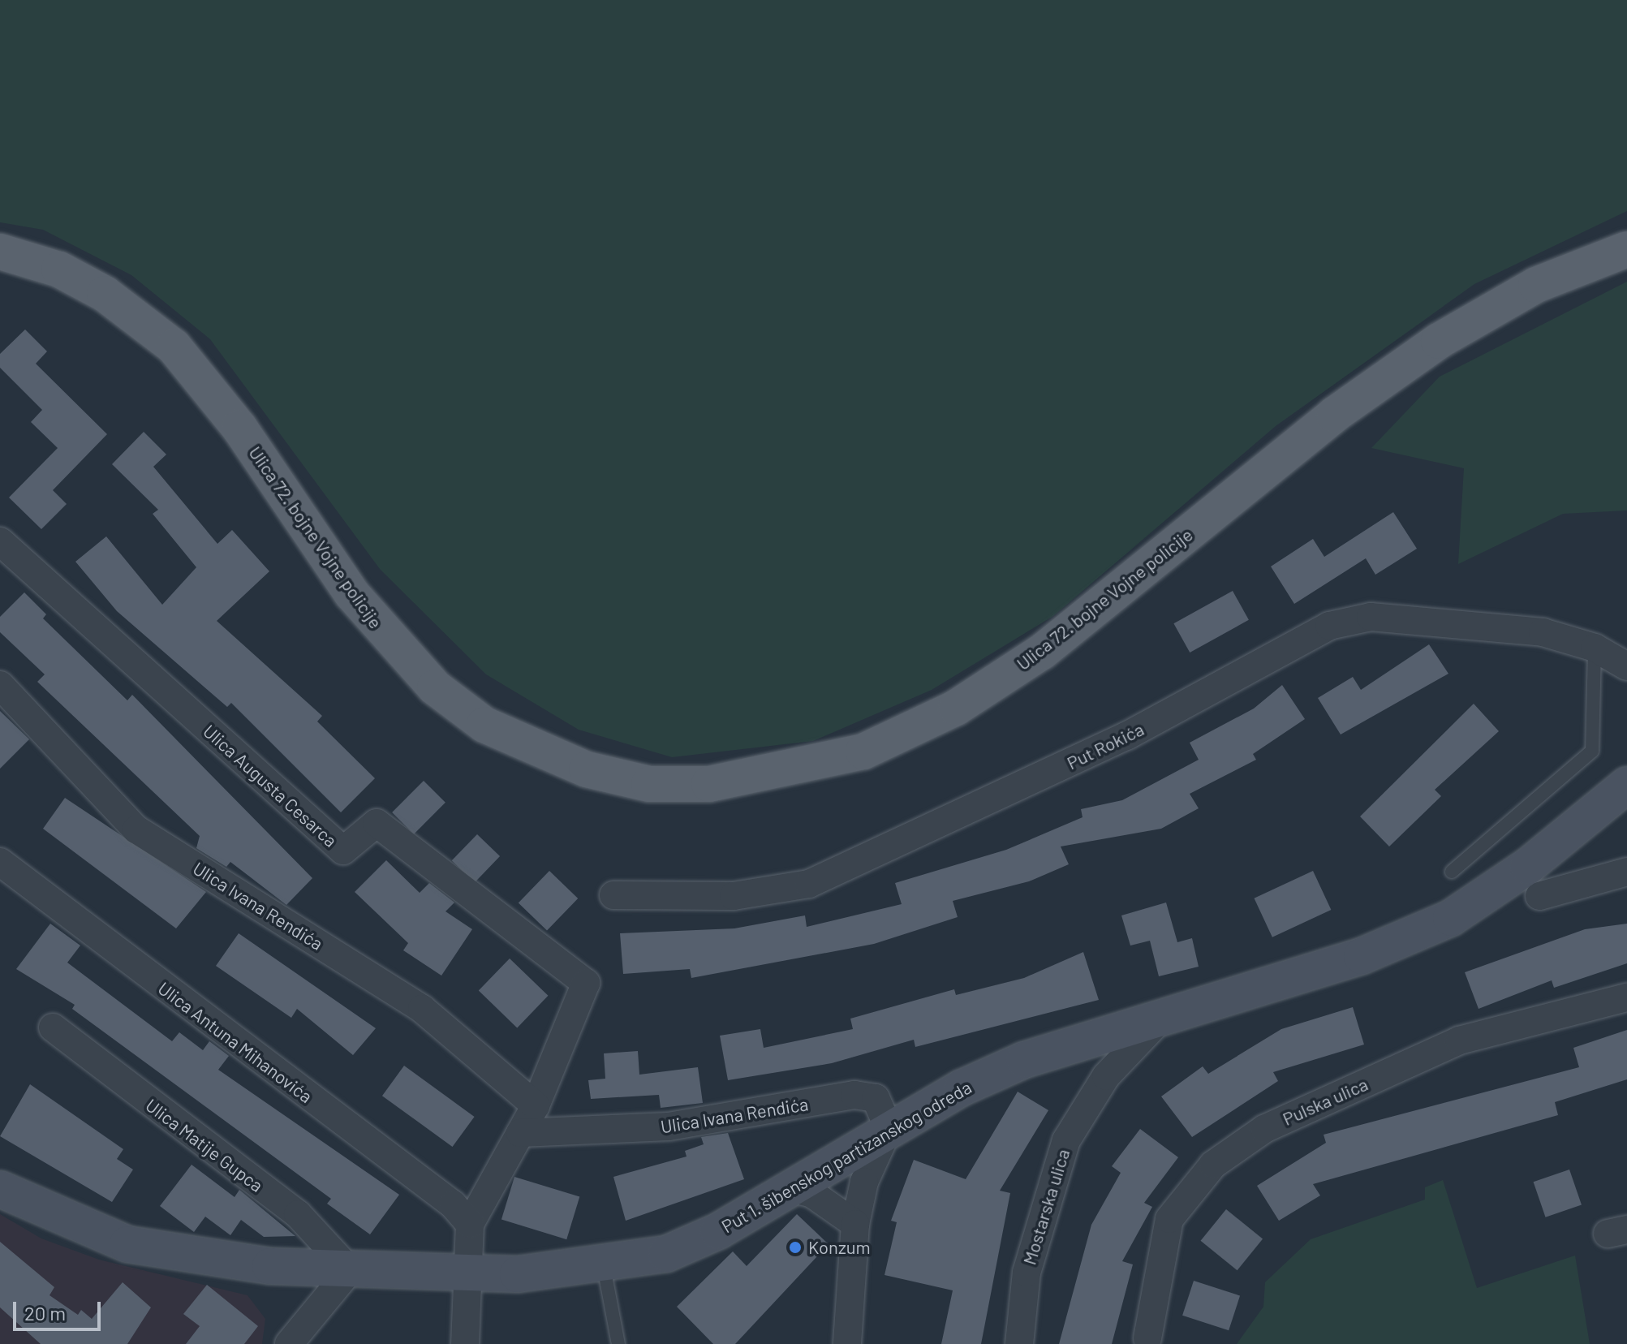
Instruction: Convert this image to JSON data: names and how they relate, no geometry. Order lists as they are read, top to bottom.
{
  "streets": {
    "main road": ["Ulica 72. bojne Vojne policije"],
    "street": [
      "Put Rokića",
      "Ulica Augusta Cesarca",
      "Ulica Ivana Rendića",
      "Ulica Antuna Mihanovića",
      "Pulska ulica",
      "Ulica Matije Gupca",
      "Put 1. šibenskog partizanskog odreda",
      "Mostarska ulica"
    ]
  },
  "crossings": [
    ["Ulica Augusta Cesarca", "Ulica Ivana Rendića"],
    ["Ulica Ivana Rendića", "Put 1. šibenskog partizanskog odreda"],
    ["Put 1. šibenskog partizanskog odreda", "Mostarska ulica"]
  ],
  "places": ["Konzum"],
  "scale_bar": "20 m"
}
